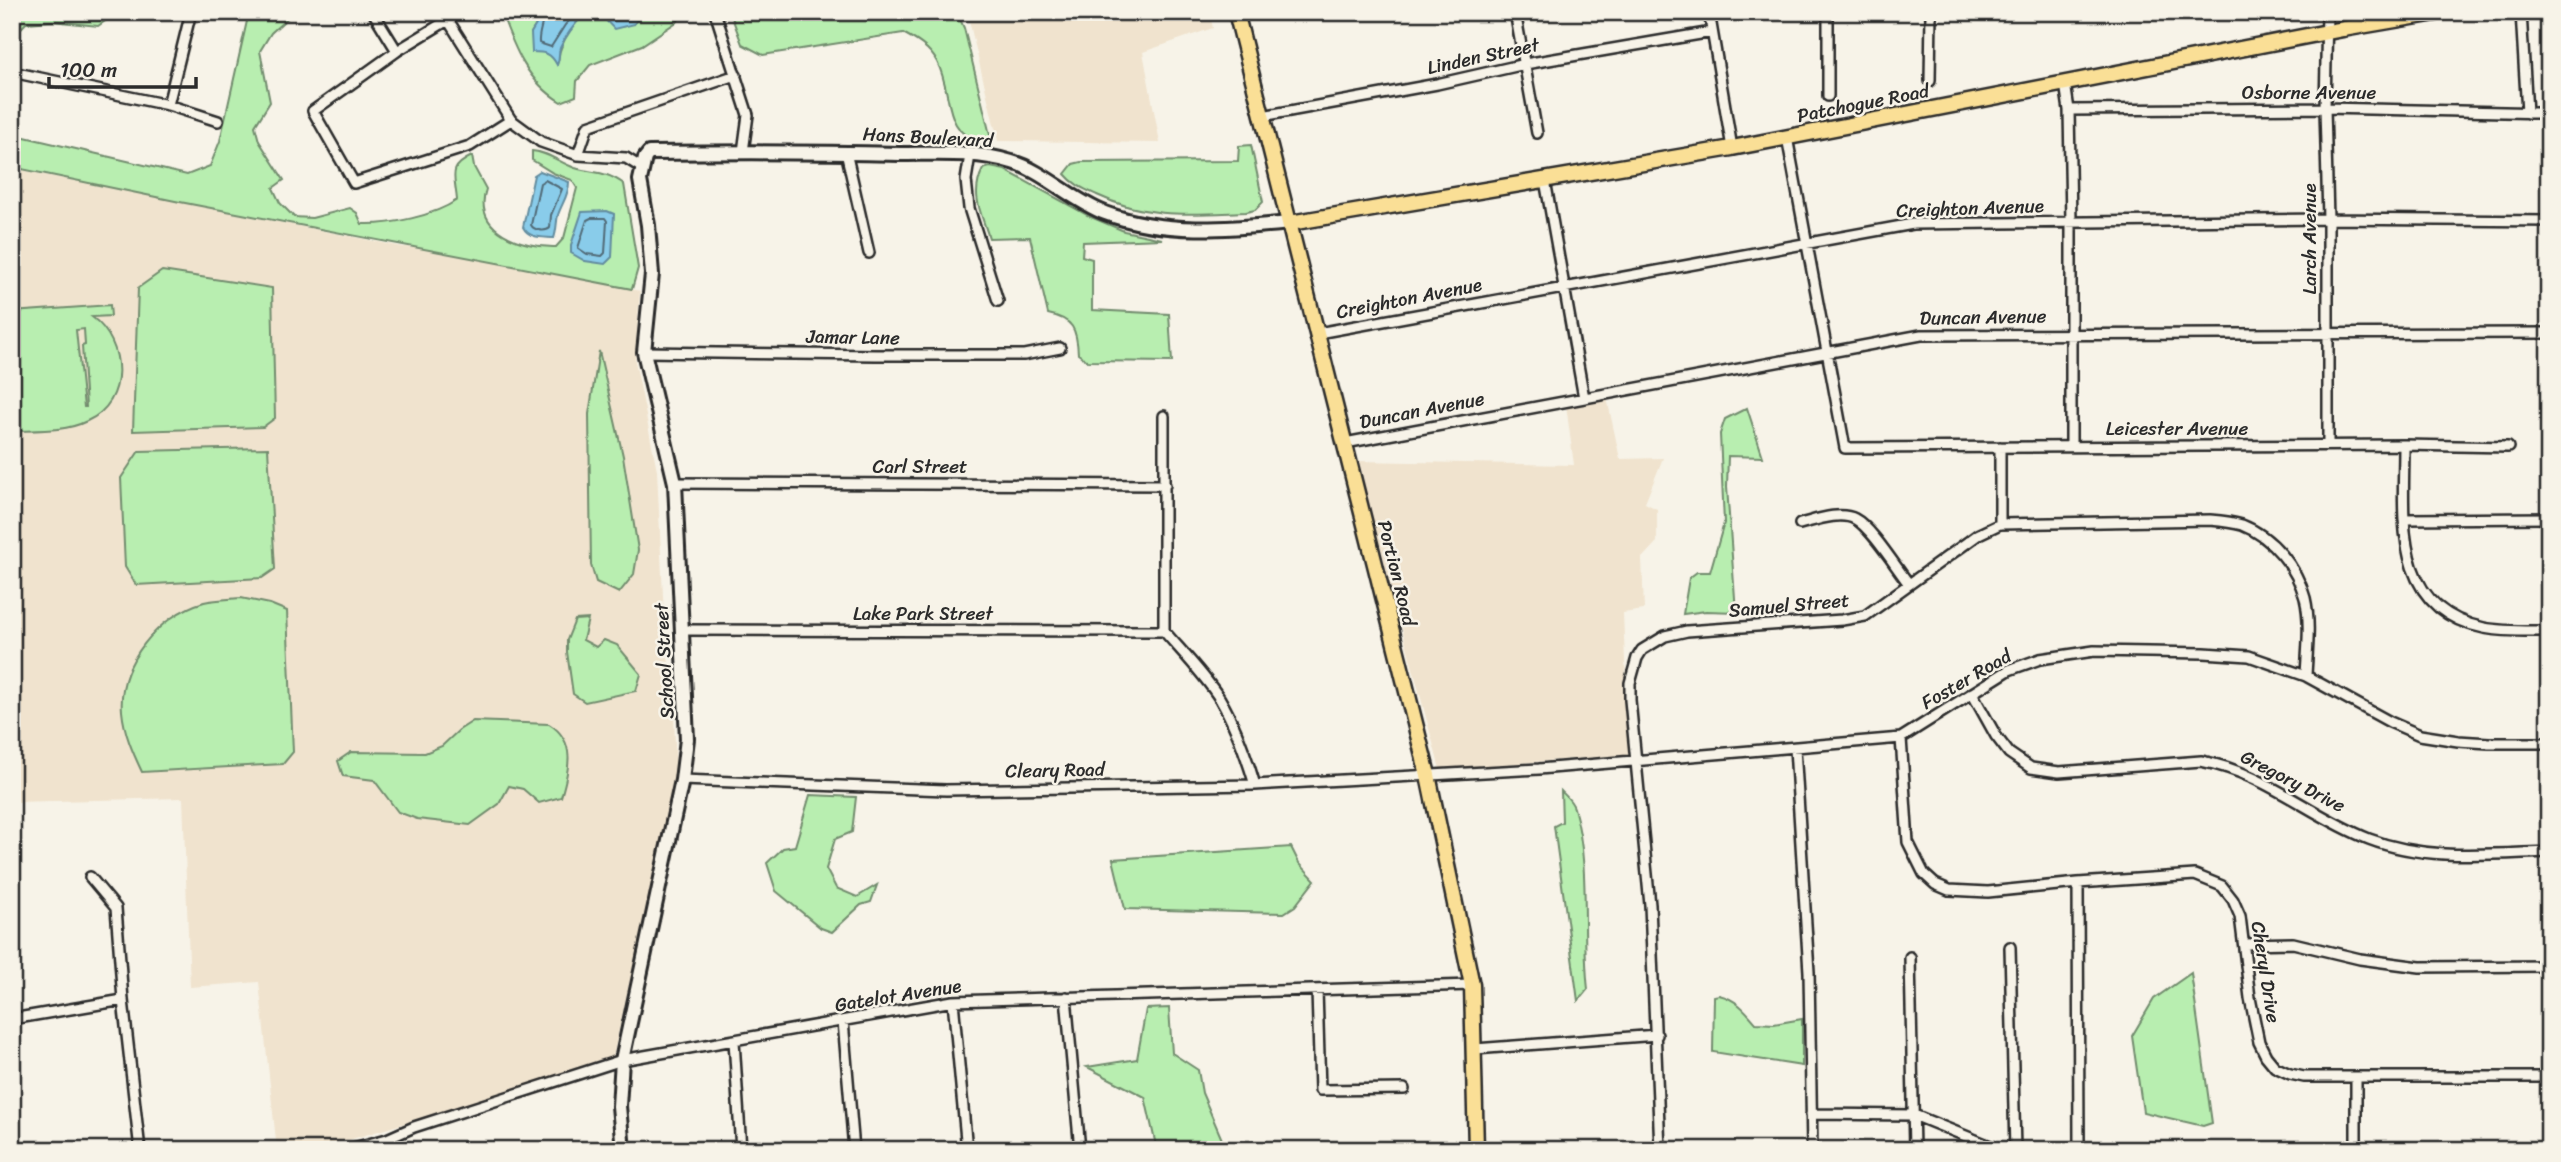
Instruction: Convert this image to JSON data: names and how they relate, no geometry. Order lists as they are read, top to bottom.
{
  "streets": {
    "main road": ["Patchogue Road", "Portion Road"],
    "street": [
      "Linden Street",
      "Osborne Avenue",
      "Hans Boulevard",
      "Creighton Avenue",
      "Larch Avenue",
      "Duncan Avenue",
      "Jamar Lane",
      "Leicester Avenue",
      "Carl Street",
      "Samuel Street",
      "Lake Park Street",
      "School Street",
      "Foster Road",
      "Cleary Road",
      "Gregory Drive",
      "Cheryl Drive",
      "Gatelot Avenue"
    ]
  },
  "crossings": [
    ["Linden Street", "Portion Road"],
    ["Osborne Avenue", "Larch Avenue"],
    ["Patchogue Road", "Hans Boulevard"],
    ["Patchogue Road", "Larch Avenue"],
    ["Patchogue Road", "Portion Road"],
    ["Hans Boulevard", "Portion Road"],
    ["Hans Boulevard", "School Street"],
    ["Creighton Avenue", "Larch Avenue"],
    ["Creighton Avenue", "Portion Road"],
    ["Larch Avenue", "Duncan Avenue"],
    ["Larch Avenue", "Leicester Avenue"],
    ["Duncan Avenue", "Leicester Avenue"],
    ["Duncan Avenue", "Portion Road"],
    ["Jamar Lane", "School Street"],
    ["Carl Street", "School Street"],
    ["Portion Road", "Foster Road"],
    ["Portion Road", "Cleary Road"],
    ["Portion Road", "Gatelot Avenue"],
    ["Samuel Street", "Foster Road"],
    ["Lake Park Street", "School Street"],
    ["School Street", "Cleary Road"],
    ["School Street", "Gatelot Avenue"],
    ["Foster Road", "Cleary Road"],
    ["Foster Road", "Gregory Drive"],
    ["Foster Road", "Cheryl Drive"]
  ],
  "scale_bar": "100 m"
}
